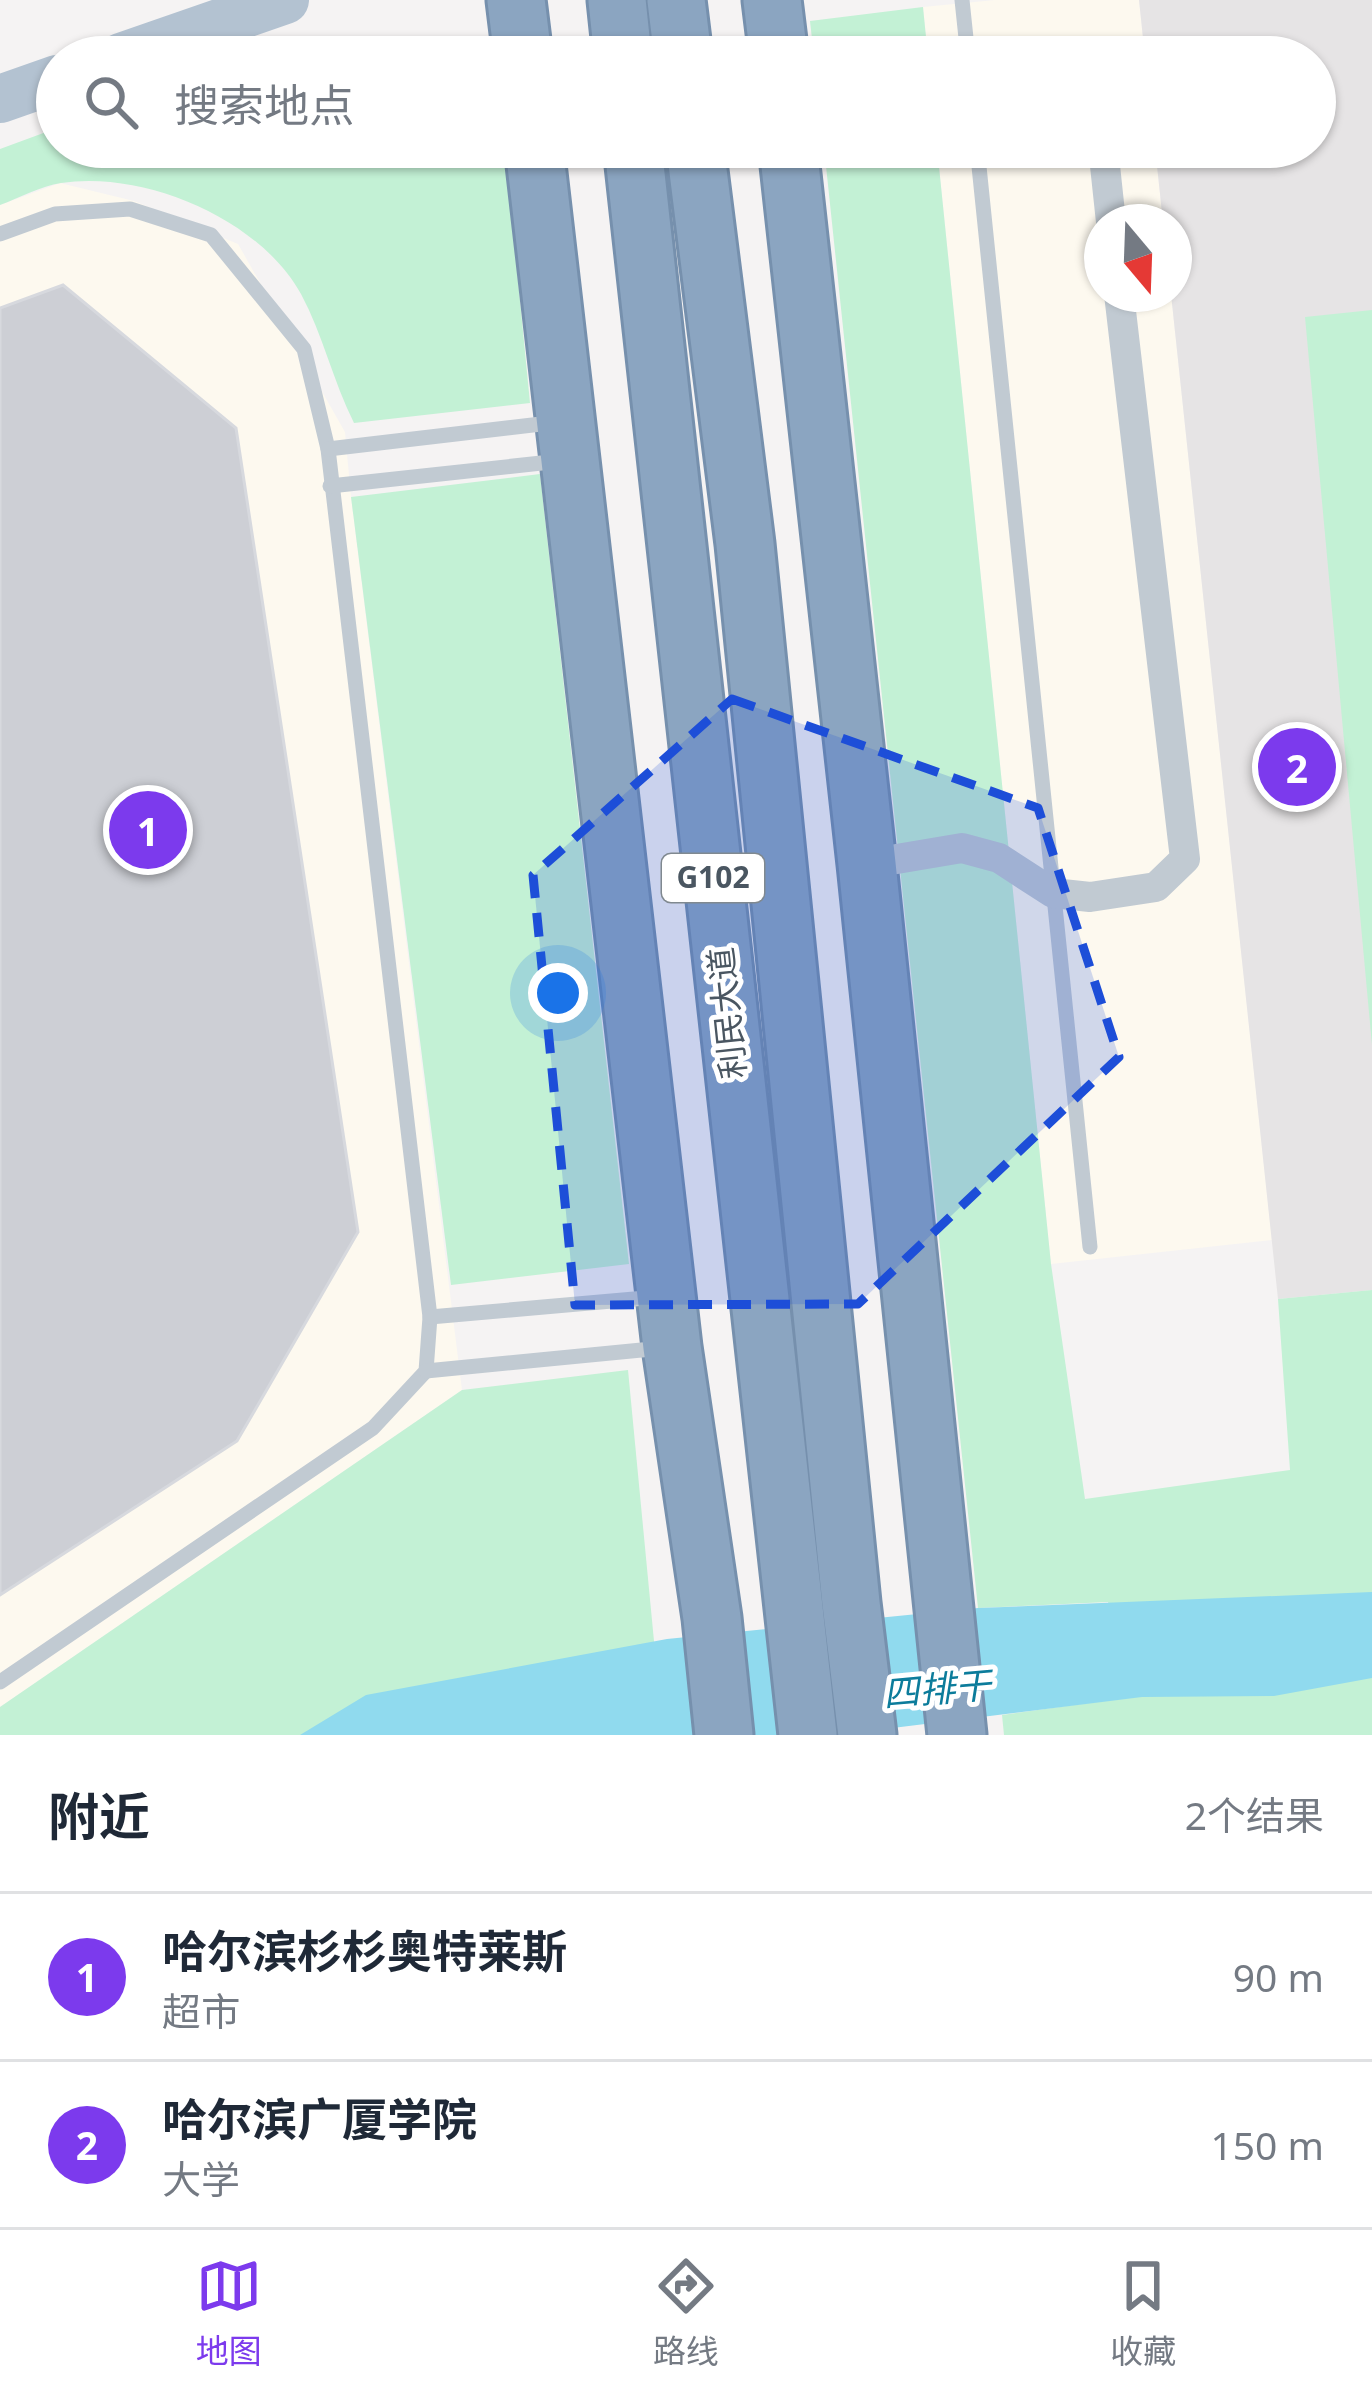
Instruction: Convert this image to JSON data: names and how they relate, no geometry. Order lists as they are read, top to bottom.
{
  "streets": {
    "highway": ["G102", "利民大道"]
  },
  "water": ["四排干"],
  "north": "bottom",
  "page": {
    "search": "搜索地点",
    "pins": ["2", "1"],
    "heading": ["附近", "2个结果"],
    "list": [
      {
        "mark": "1",
        "name": "哈尔滨杉杉奥特莱斯",
        "note": "超市",
        "value": "90 m"
      },
      {
        "mark": "2",
        "name": "哈尔滨广厦学院",
        "note": "大学",
        "value": "150 m"
      }
    ],
    "nav": ["地图", "路线", "收藏"]
  }
}
